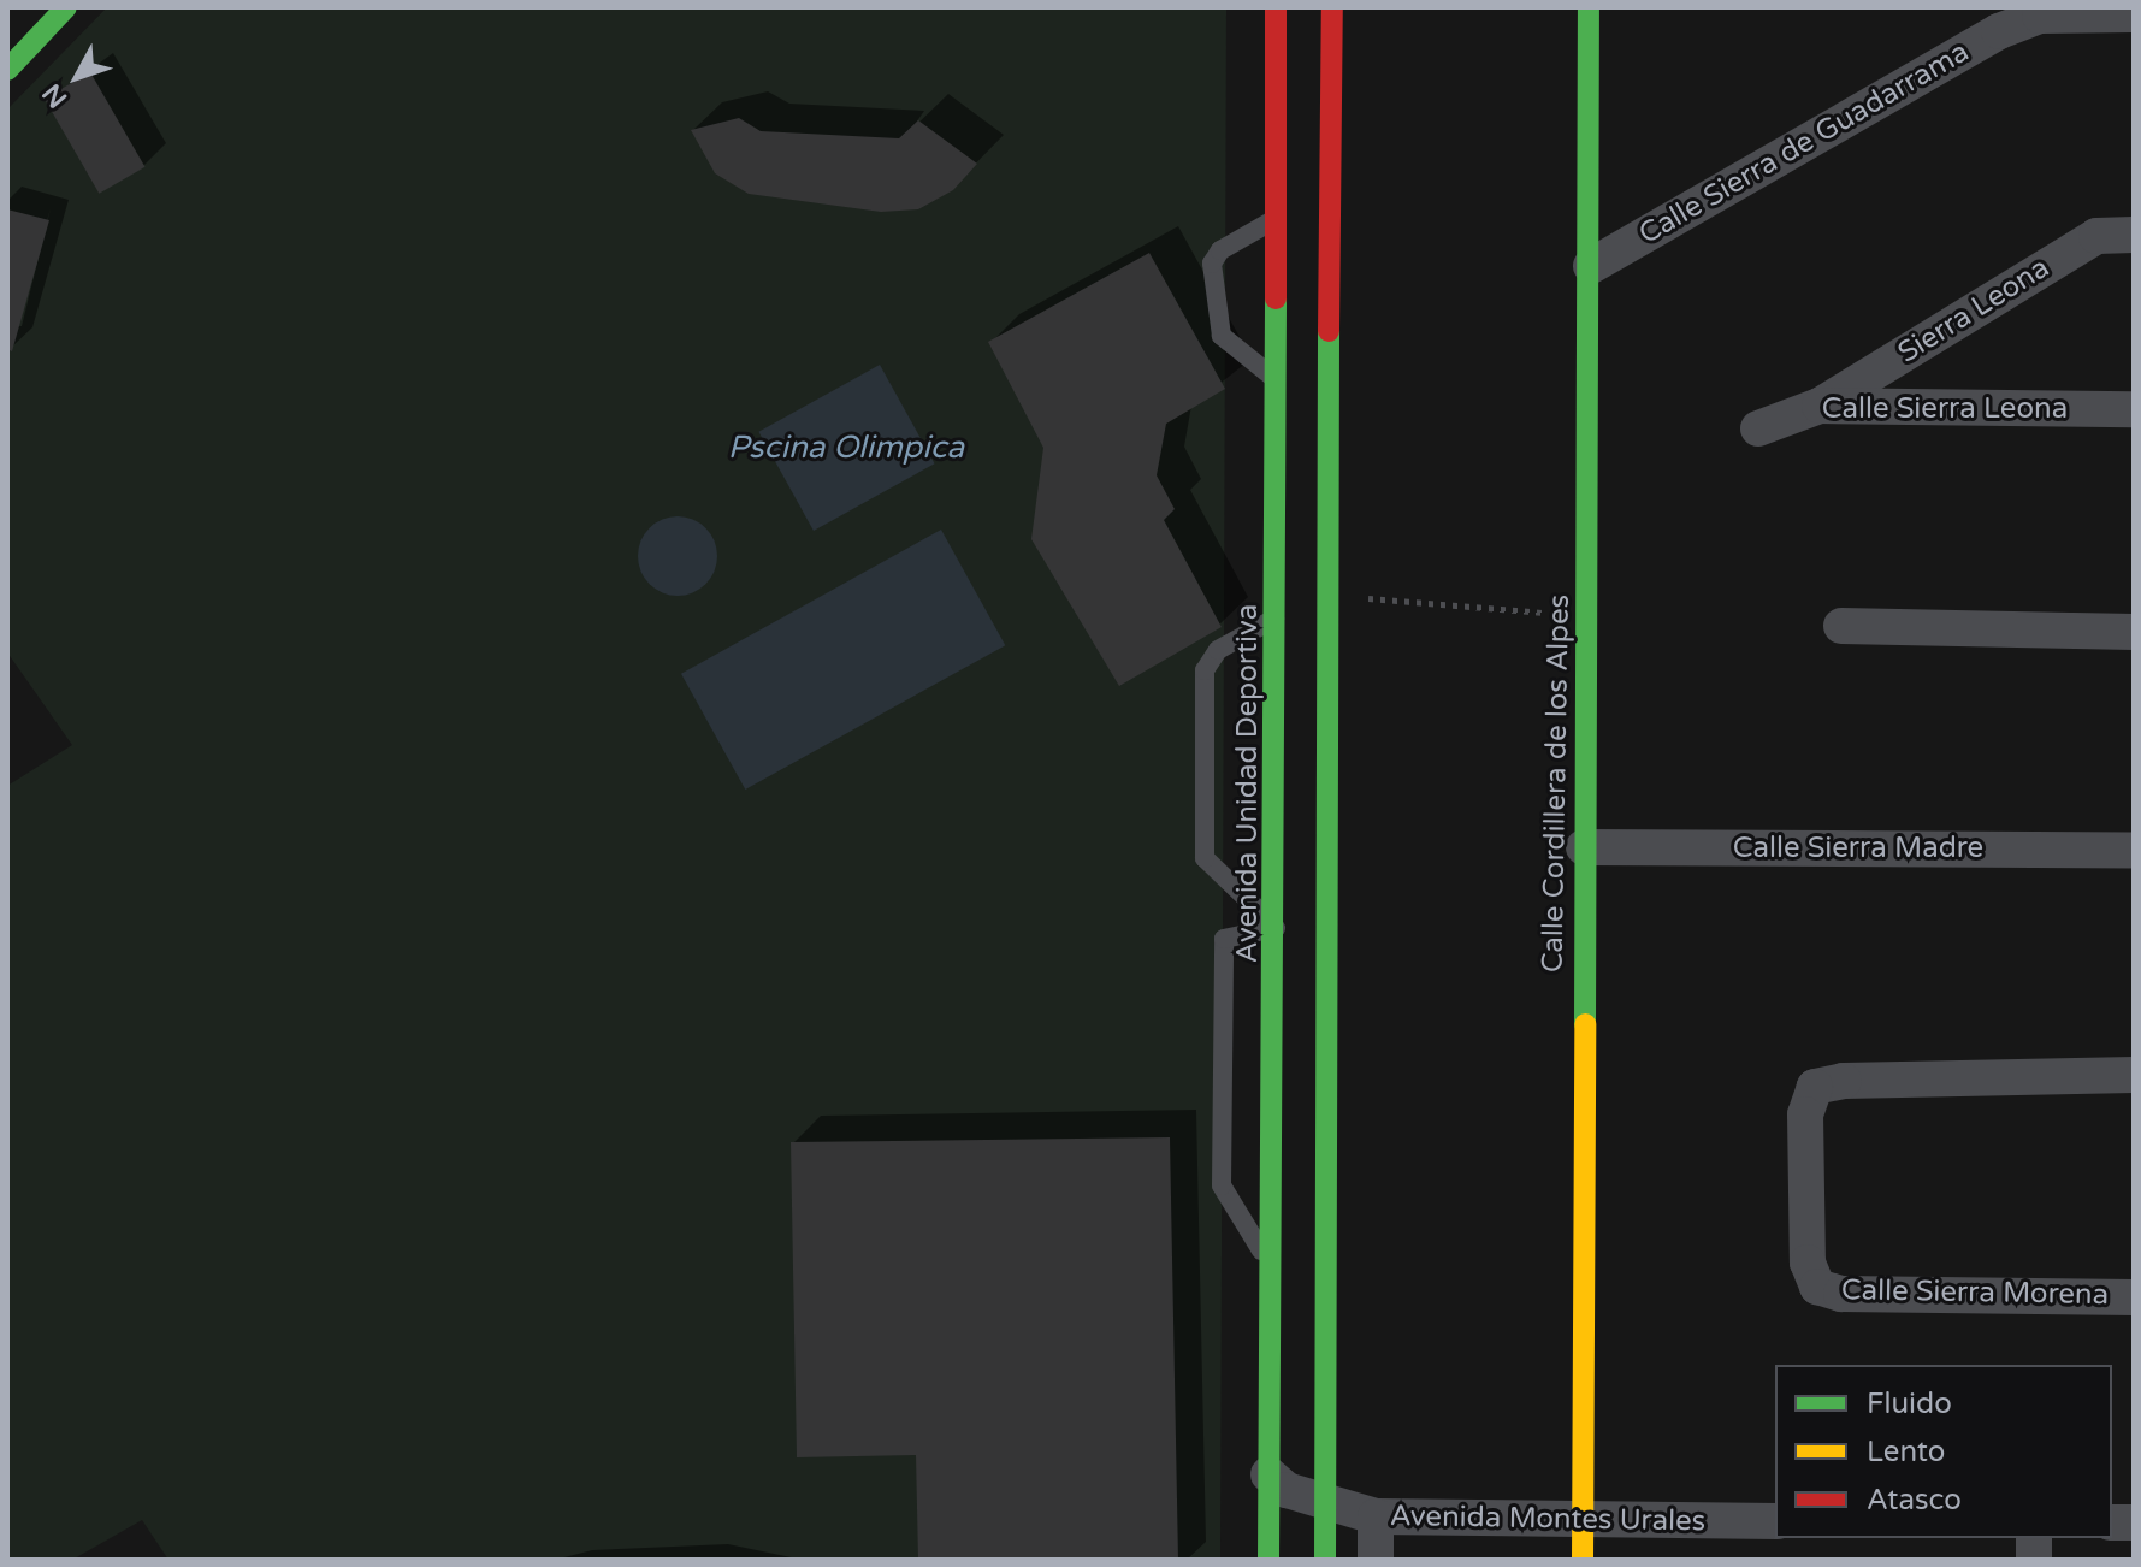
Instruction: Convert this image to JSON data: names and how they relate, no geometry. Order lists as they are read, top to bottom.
{
  "streets": {
    "street": [
      "Calle Sierra de Guadarrama",
      "Sierra Leona",
      "Calle Sierra Leona",
      "Avenida Unidad Deportiva",
      "Calle Cordillera de los Alpes",
      "Calle Sierra Madre",
      "Calle Sierra Morena",
      "Avenida Montes Urales"
    ]
  },
  "crossings": [
    ["Calle Sierra de Guadarrama", "Calle Cordillera de los Alpes"],
    ["Sierra Leona", "Calle Sierra Leona"],
    ["Avenida Unidad Deportiva", "Avenida Montes Urales"],
    ["Calle Cordillera de los Alpes", "Calle Sierra Madre"],
    ["Calle Cordillera de los Alpes", "Avenida Montes Urales"]
  ],
  "water": ["Pscina Olimpica"],
  "legend": ["Fluido", "Lento", "Atasco"],
  "north": "bottom left"
}
